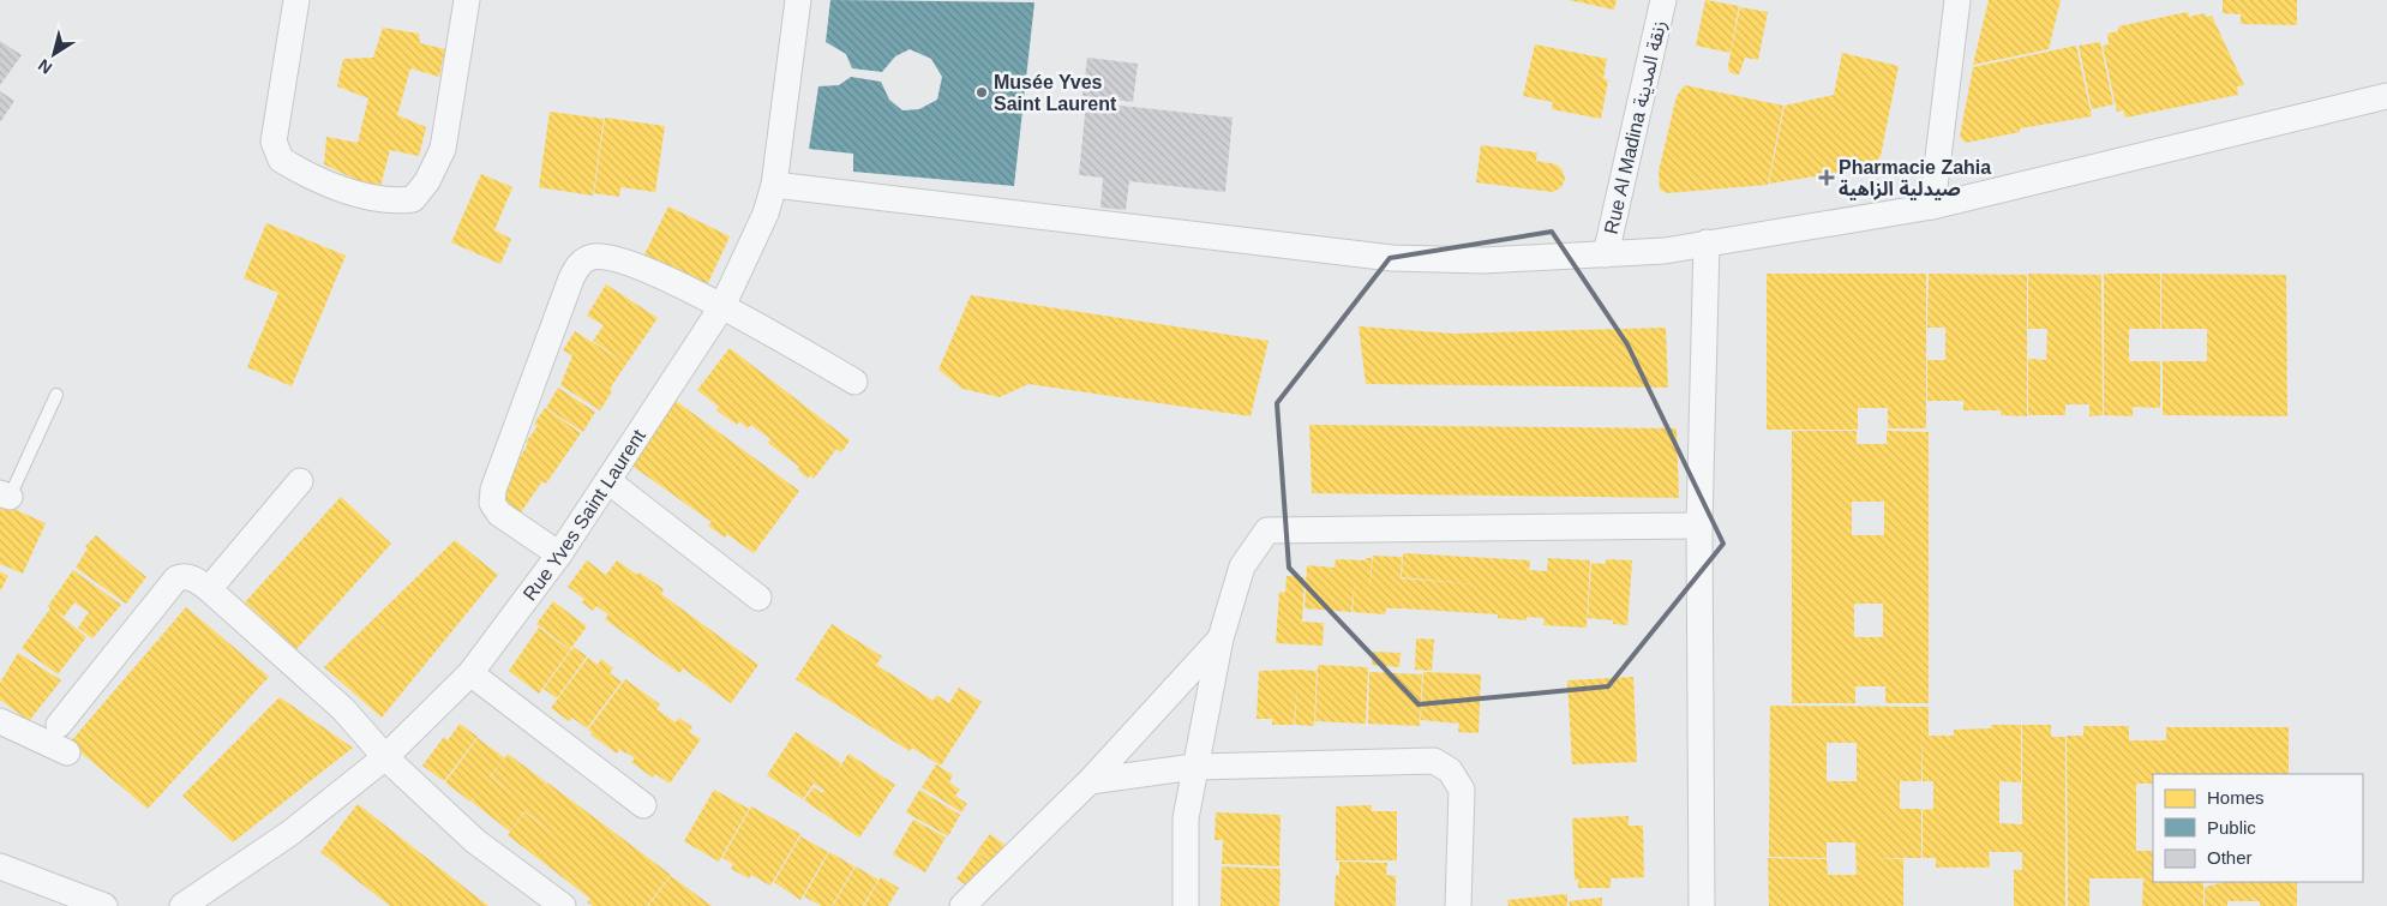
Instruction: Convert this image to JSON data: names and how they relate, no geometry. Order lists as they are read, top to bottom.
{
  "streets": {
    "street": ["Rue Al Madina زنقة المدينة", "Rue Yves Saint Laurent"]
  },
  "places": {
    "other": ["Musée Yves Saint Laurent"],
    "health": ["Pharmacie Zahia صيدلية الزاهية"]
  },
  "legend": ["Homes", "Public", "Other"],
  "north": "bottom left"
}
